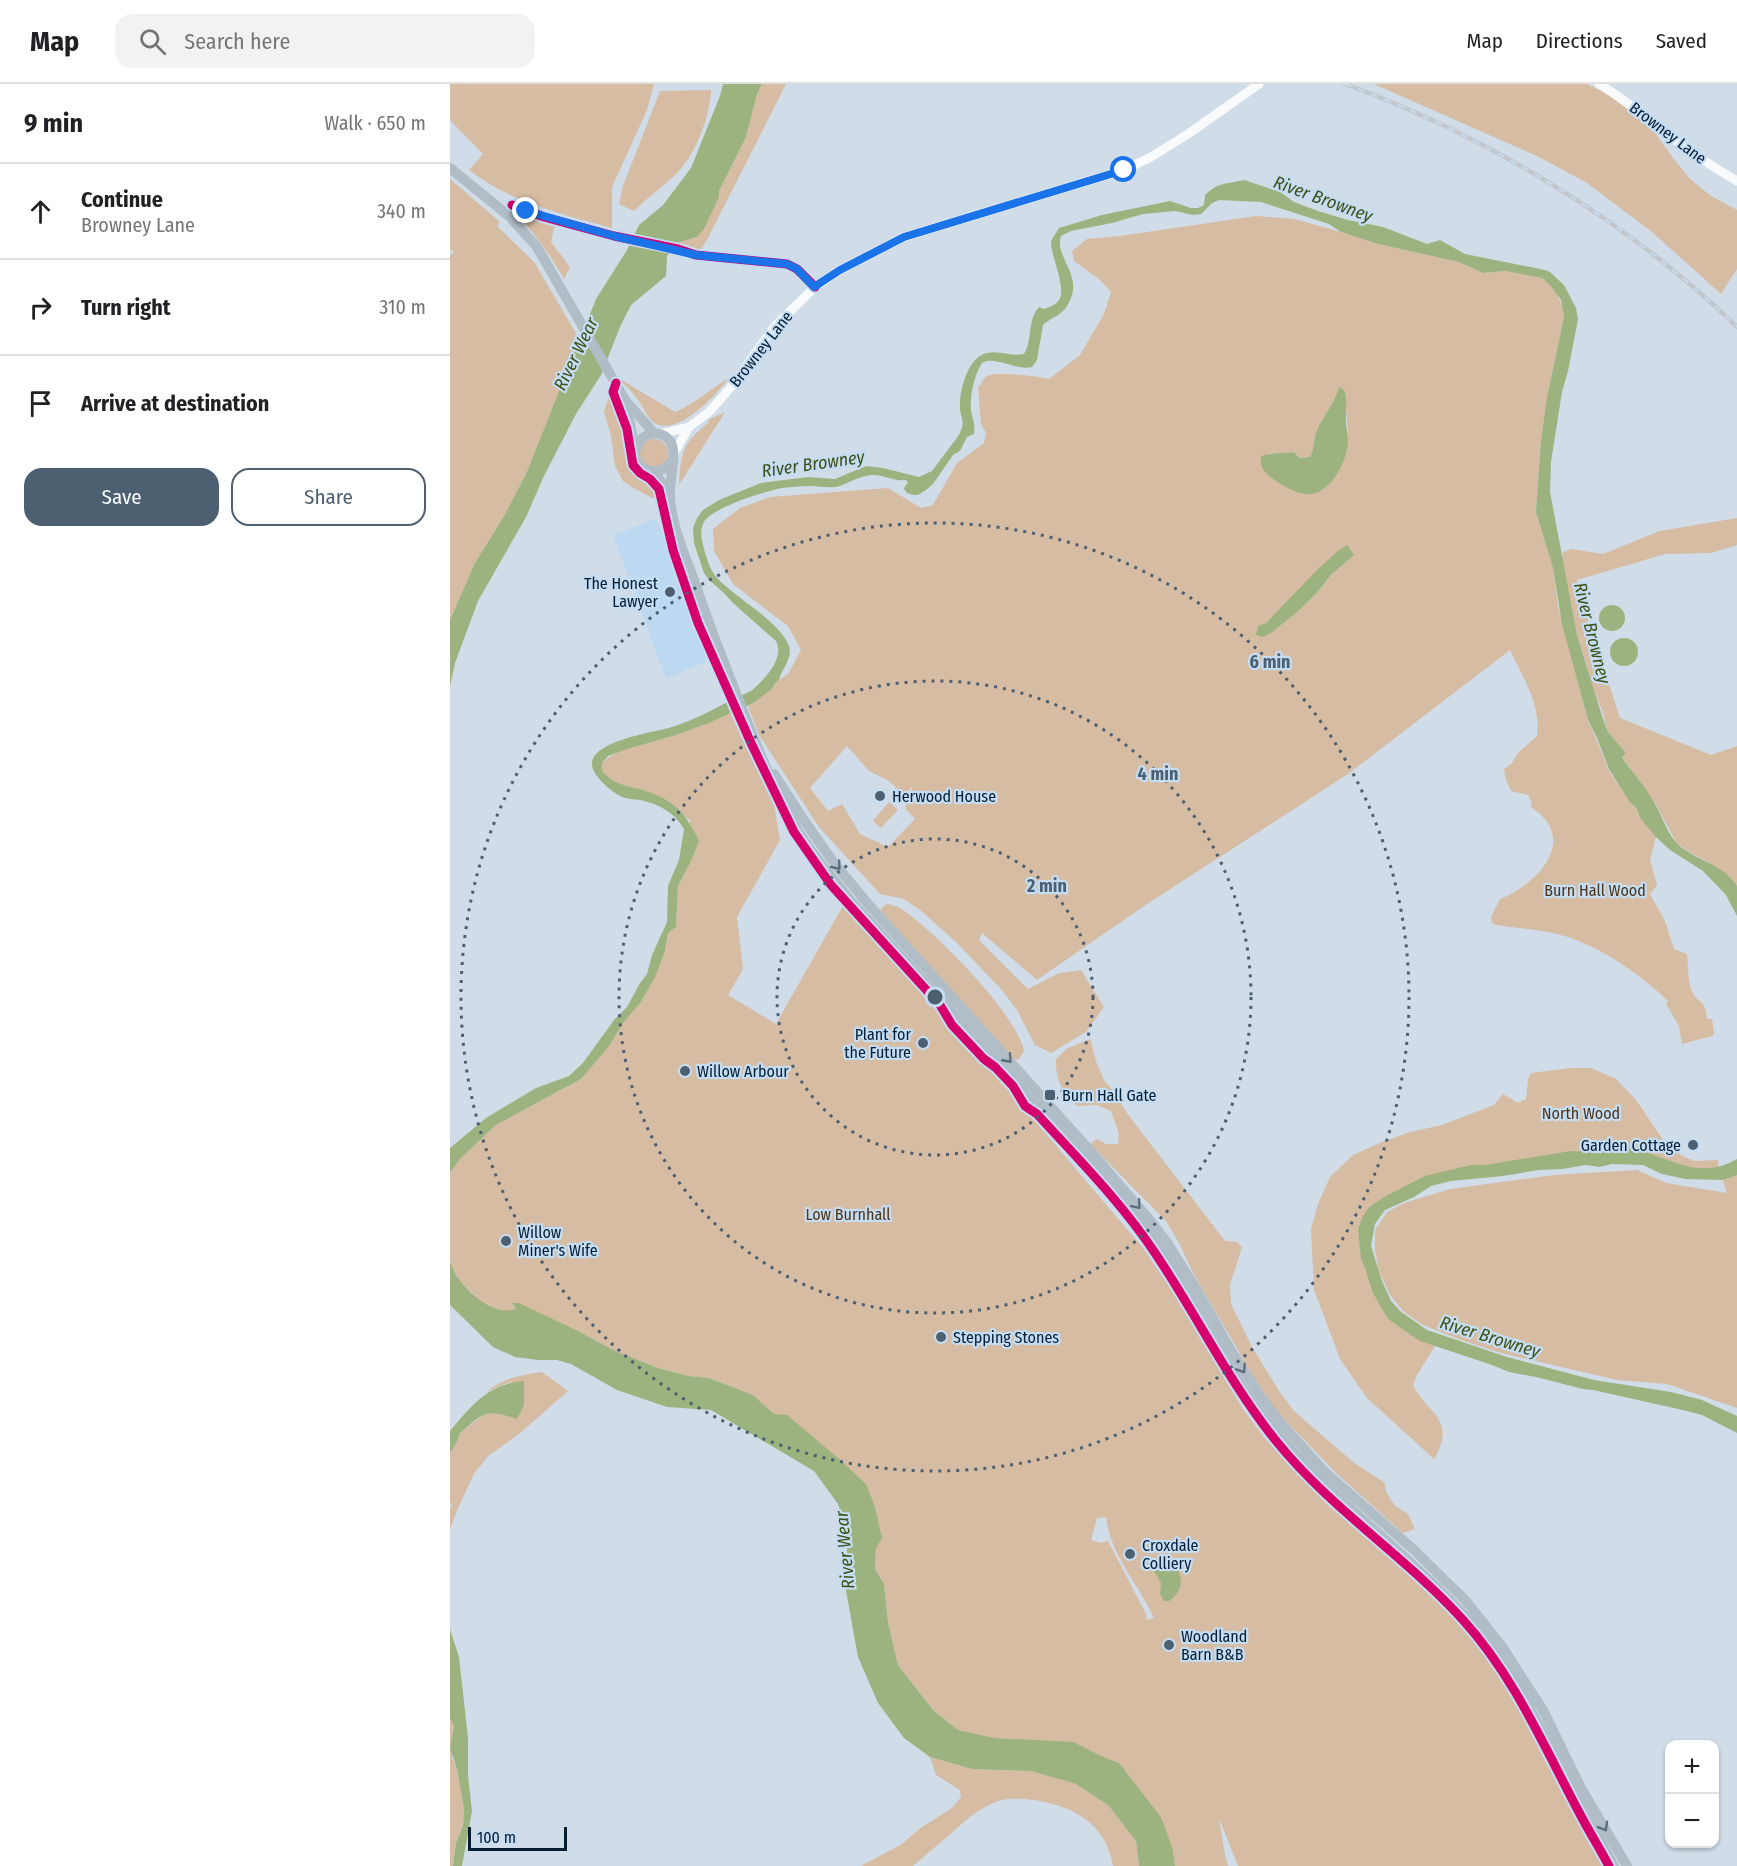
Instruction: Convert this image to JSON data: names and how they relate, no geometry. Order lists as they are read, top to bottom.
{
  "streets": {
    "main road": ["Browney Lane"]
  },
  "water": ["River Browney", "River Wear"],
  "parks": ["Burn Hall Wood", "North Wood", "Low Burnhall"],
  "places": {
    "other": [
      "The Honest Lawyer",
      "Herwood House",
      "Plant for the Future",
      "Willow Arbour",
      "Garden Cottage",
      "Willow Miner's Wife",
      "Stepping Stones",
      "Croxdale Colliery",
      "Woodland Barn B&B"
    ],
    "transit": ["Burn Hall Gate"]
  },
  "scale_bar": "100 m",
  "page": {
    "header": "Map",
    "search": "Search here",
    "nav": ["Map", "Directions", "Saved"],
    "heading": ["9 min", "Walk · 650 m"],
    "list": [
      ["Continue", "Browney Lane", "340 m"],
      ["Turn right", "310 m"],
      "Arrive at destination"
    ],
    "buttons": ["Save", "Share"],
    "map_buttons": ["+", "−"],
    "scale": "100 m"
  },
  "rings": ["6 min", "4 min", "2 min"]
}
